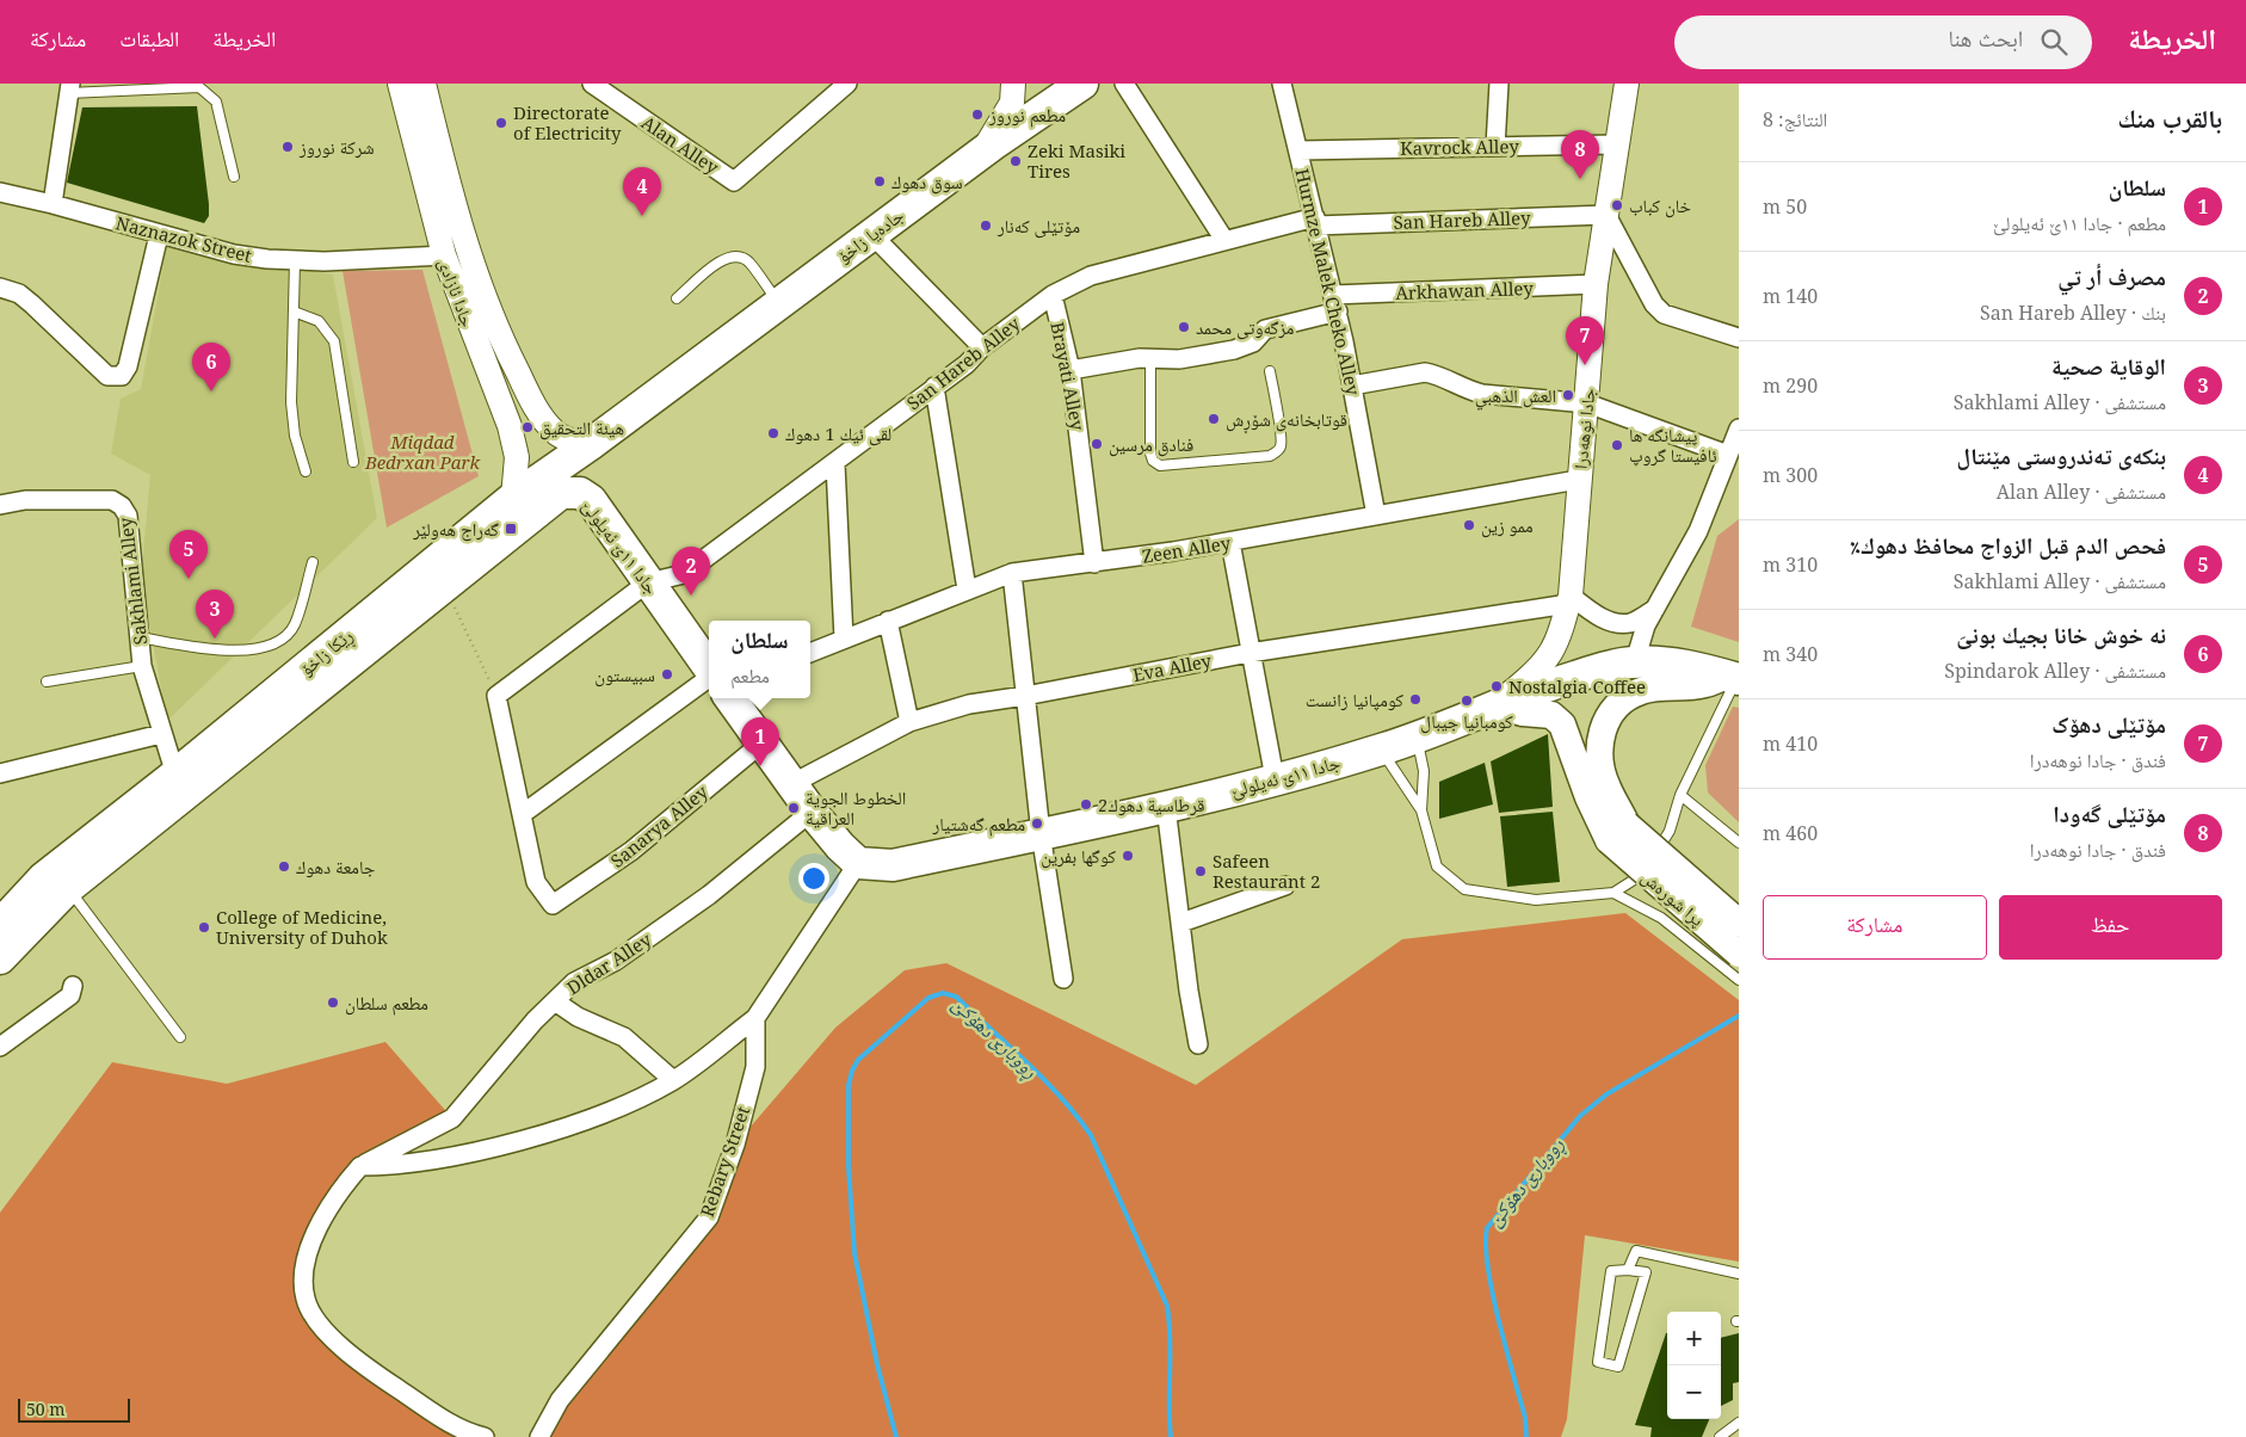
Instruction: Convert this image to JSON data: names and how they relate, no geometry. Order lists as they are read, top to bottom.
{
  "streets": {
    "highway": ["جادەیا زاخۆ", "جادا ١١ێ ئه‌یلولێ", "ڕێکا زاخۆ"],
    "main road": ["جادا ئازادی", "جادا نوهەدرا", "پرا شورەش"],
    "street": [
      "Alan Alley",
      "Kavrock Alley",
      "San Hareb Alley",
      "Naznazok Street",
      "Hurmze Malek Cheko Alley",
      "Arkhawan Alley",
      "Brayati Alley",
      "Zeen Alley",
      "Sakhlami Alley",
      "Eva Alley",
      "Sanarya Alley",
      "Dldar Alley",
      "Rebary Street"
    ]
  },
  "crossings": [
    ["Kavrock Alley", "Hurmze Malek Cheko Alley"],
    ["Kavrock Alley", "جادا نوهەدرا"],
    ["San Hareb Alley", "Hurmze Malek Cheko Alley"],
    ["San Hareb Alley", "Brayati Alley"],
    ["San Hareb Alley", "جادا نوهەدرا"],
    ["San Hareb Alley", "جادا ١١ێ ئه‌یلولێ"],
    ["جادەیا زاخۆ", "ڕێکا زاخۆ"],
    ["Naznazok Street", "جادا ئازادی"],
    ["Hurmze Malek Cheko Alley", "Arkhawan Alley"],
    ["Hurmze Malek Cheko Alley", "Zeen Alley"],
    ["Arkhawan Alley", "Brayati Alley"],
    ["Arkhawan Alley", "جادا نوهەدرا"],
    ["جادا ئازادی", "ڕێکا زاخۆ"],
    ["Brayati Alley", "Zeen Alley"],
    ["جادا نوهەدرا", "جادا ١١ێ ئه‌یلولێ"],
    ["جادا نوهەدرا", "Zeen Alley"],
    ["جادا نوهەدرا", "Eva Alley"],
    ["جادا ١١ێ ئه‌یلولێ", "ڕێکا زاخۆ"],
    ["Sakhlami Alley", "ڕێکا زاخۆ"]
  ],
  "water": ["ڕووبارێ دهۆكێ"],
  "parks": ["Miqdad Bedrxan Park"],
  "places": {
    "other": [
      "مطعم نوروز",
      "Directorate of Electricity",
      "شركة نوروز",
      "Zeki Masiki Tires",
      "سوق دهوك",
      "خان كباب",
      "مۆتێلی کەنار",
      "مزگەوتی محمد",
      "العش الذهبي",
      "قوتابخانەی شۆڕش",
      "هيئة التحقيق",
      "لقى ئيك 1 دهوك",
      "فنادق مرسين",
      "پيشانگه ها ئافيستا گروپ",
      "ممو زين",
      "سبيستون",
      "Nostalgia Coffee",
      "كومپانيا زانست",
      "كومبانيا جيبال",
      "قرطاسية دهوك2",
      "الخطوط الجوية العراقية",
      "مطعم گەشتیار",
      "كوگها بفرين",
      "جامعة دهوك",
      "Safeen Restaurant 2",
      "College of Medicine, University of Duhok",
      "مطعم سلطان"
    ],
    "transit": ["گەراج هەولێر"]
  },
  "scale_bar": "50 m",
  "page": {
    "header": "الخريطة",
    "search": "ابحث هنا",
    "nav": ["الخريطة", "الطبقات", "مشاركة"],
    "heading": ["بالقرب منك", "النتائج: 8"],
    "pins": [
      "8",
      "4",
      "7",
      "6",
      "5",
      "2",
      "3",
      "1"
    ],
    "list": [
      {
        "mark": "1",
        "name": "سلطان",
        "note": "مطعم · جادا ١١ێ ئه‌یلولێ",
        "value": "50 m"
      },
      {
        "mark": "2",
        "name": "مصرف أر تي",
        "note": "بنك · San Hareb Alley",
        "value": "140 m"
      },
      {
        "mark": "3",
        "name": "الوقایة صحیة",
        "note": "مستشفى · Sakhlami Alley",
        "value": "290 m"
      },
      {
        "mark": "4",
        "name": "بنکەی تەندروستی مێنتال",
        "note": "مستشفى · Alan Alley",
        "value": "300 m"
      },
      {
        "mark": "5",
        "name": "فحص الدم قبل الزواج محافظ دهوك٪",
        "note": "مستشفى · Sakhlami Alley",
        "value": "310 m"
      },
      {
        "mark": "6",
        "name": "نه خوش خانا بجيك بونىَ",
        "note": "مستشفى · Spindarok Alley",
        "value": "340 m"
      },
      {
        "mark": "7",
        "name": "مۆتێلی دهۆک",
        "note": "فندق · جادا نوهەدرا",
        "value": "410 m"
      },
      {
        "mark": "8",
        "name": "مۆتێلی گەودا",
        "note": "فندق · جادا نوهەدرا",
        "value": "460 m"
      }
    ],
    "popup": ["سلطان", "مطعم"],
    "buttons": ["حفظ", "مشاركة"],
    "map_buttons": ["+", "−"],
    "scale": "50 m"
  }
}
